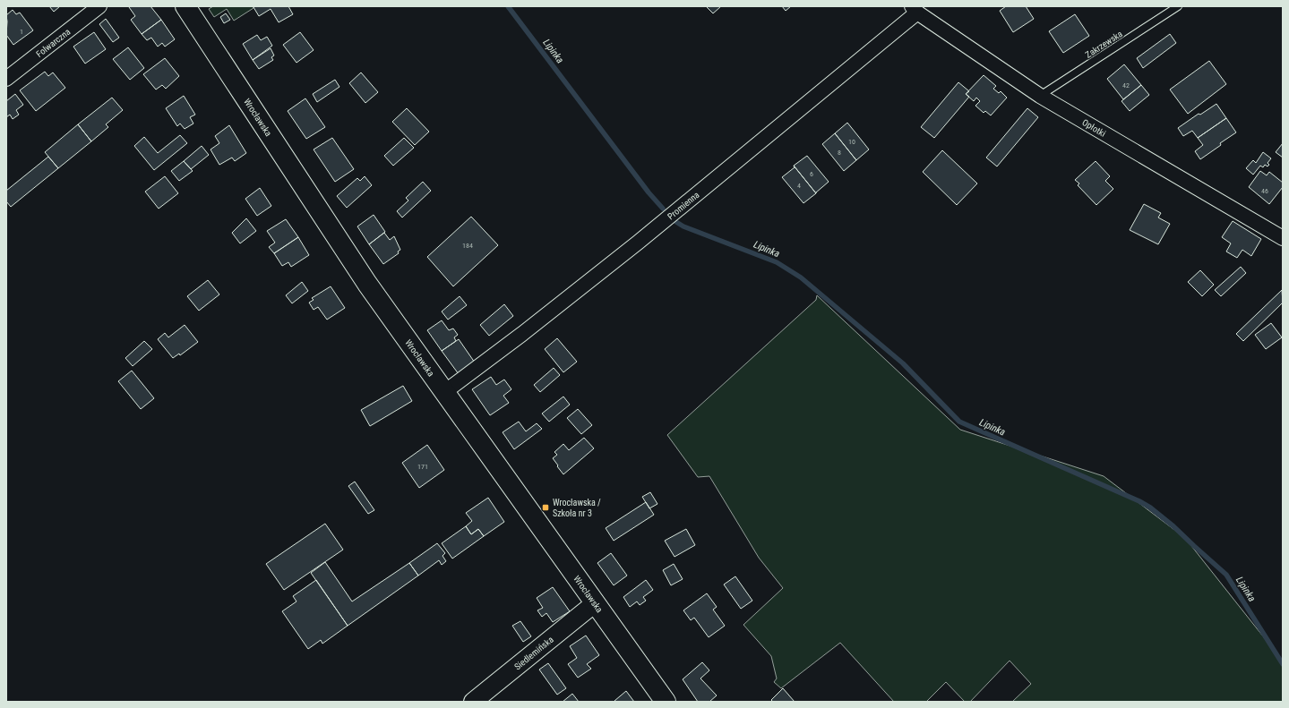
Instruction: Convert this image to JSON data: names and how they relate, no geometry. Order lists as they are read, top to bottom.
{
  "streets": {
    "main road": ["Wrocławska"],
    "street": [
      "Folwarczna",
      "Opłotki",
      "Promienna",
      "Siedlemińska"
    ],
    "lane": ["Zakrzewska"]
  },
  "crossings": [
    ["Zakrzewska", "Opłotki"],
    ["Wrocławska", "Promienna"],
    ["Wrocławska", "Siedlemińska"],
    ["Opłotki", "Promienna"]
  ],
  "water": ["Lipinka"],
  "places": {
    "transit": ["Wrocławska / Szkoła nr 3"]
  },
  "house_numbers": [
    "1",
    "42",
    "10",
    "8",
    "6",
    "4",
    "46",
    "184",
    "171"
  ]
}
